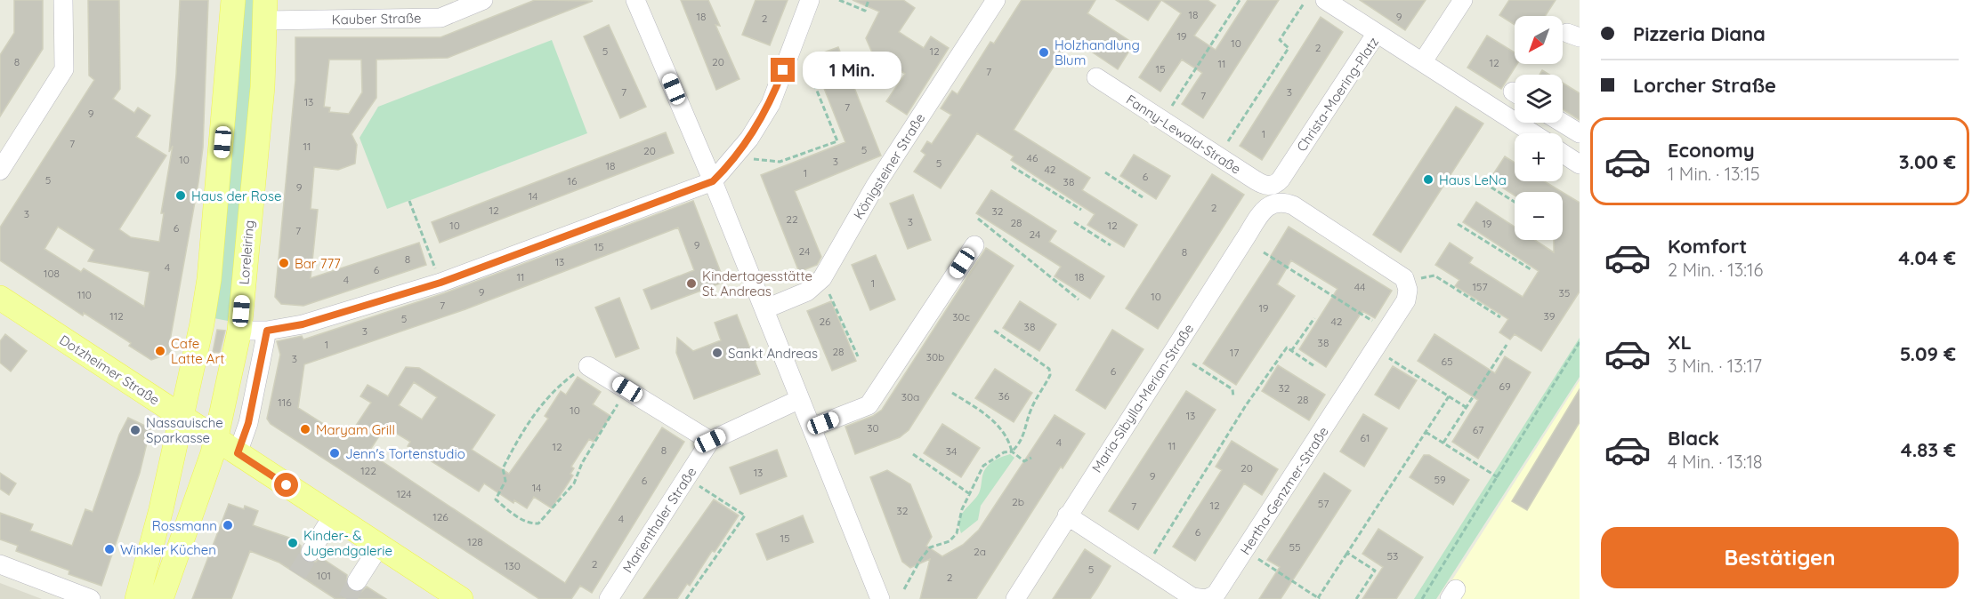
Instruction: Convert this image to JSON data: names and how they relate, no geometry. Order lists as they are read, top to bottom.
{
  "streets": {
    "main road": ["Loreleiring", "Dotzheimer Straße"],
    "street": [
      "Kauber Straße",
      "Christa-Moering-Platz",
      "Fanny-Lewald-Straße",
      "Königsteiner Straße",
      "Maria-Sibylla-Merian-Straße",
      "Hertha-Genzmer-Straße",
      "Marienthaler Straße"
    ]
  },
  "crossings": [
    ["Kauber Straße", "Loreleiring"],
    ["Christa-Moering-Platz", "Fanny-Lewald-Straße"],
    ["Christa-Moering-Platz", "Maria-Sibylla-Merian-Straße"],
    ["Christa-Moering-Platz", "Hertha-Genzmer-Straße"],
    ["Fanny-Lewald-Straße", "Maria-Sibylla-Merian-Straße"],
    ["Fanny-Lewald-Straße", "Hertha-Genzmer-Straße"],
    ["Loreleiring", "Dotzheimer Straße"],
    ["Maria-Sibylla-Merian-Straße", "Hertha-Genzmer-Straße"]
  ],
  "places": [
    "Holzhandlung Blum",
    "Haus LeNa",
    "Haus der Rose",
    "Bar 777",
    "Kindertagesstätte St. Andreas",
    "Cafe Latte Art",
    "Sankt Andreas",
    "Maryam Grill",
    "Nassauische Sparkasse",
    "Jenn's Tortenstudio",
    "Rossmann",
    "Kinder- & Jugendgalerie",
    "Winkler Küchen"
  ],
  "house_numbers": [
    "18",
    "18",
    "9",
    "2",
    "19",
    "10",
    "2",
    "5",
    "12",
    "8",
    "20",
    "12",
    "11",
    "15",
    "7",
    "7",
    "3",
    "7",
    "13",
    "7",
    "9",
    "1",
    "7",
    "11",
    "5",
    "20",
    "46",
    "10",
    "3",
    "5",
    "18",
    "42",
    "1",
    "6",
    "5",
    "16",
    "38",
    "9",
    "14",
    "2",
    "12",
    "32",
    "3",
    "22",
    "3",
    "28",
    "19",
    "10",
    "12",
    "6",
    "7",
    "24",
    "9",
    "15",
    "24",
    "8",
    "8",
    "13",
    "4",
    "6",
    "108",
    "11",
    "18",
    "4",
    "1",
    "44",
    "157",
    "9",
    "35",
    "110",
    "10",
    "7",
    "19",
    "112",
    "39",
    "30c",
    "5",
    "26",
    "42",
    "38",
    "3",
    "38",
    "1",
    "28",
    "17",
    "30b",
    "3",
    "65",
    "6",
    "69",
    "32",
    "36",
    "30a",
    "28",
    "116",
    "10",
    "13",
    "30",
    "67",
    "61",
    "4",
    "11",
    "12",
    "8",
    "34",
    "20",
    "122",
    "13",
    "9",
    "59",
    "6",
    "14",
    "124",
    "2b",
    "57",
    "12",
    "7",
    "32",
    "126",
    "4",
    "6",
    "15",
    "128",
    "55",
    "2a",
    "53",
    "2",
    "130",
    "5",
    "101",
    "2"
  ],
  "north": "bottom left",
  "page": {
    "banner": ["Pizzeria Diana", "Lorcher Straße"],
    "map_buttons": ["+", "−"],
    "bubble": "1 Min.",
    "list": [
      {
        "name": "Economy",
        "note": "1 Min. · 13:15",
        "value": "3.00 €"
      },
      {
        "name": "Komfort",
        "note": "2 Min. · 13:16",
        "value": "4.04 €"
      },
      {
        "name": "XL",
        "note": "3 Min. · 13:17",
        "value": "5.09 €"
      },
      {
        "name": "Black",
        "note": "4 Min. · 13:18",
        "value": "4.83 €"
      }
    ],
    "buttons": "Bestätigen"
  }
}
